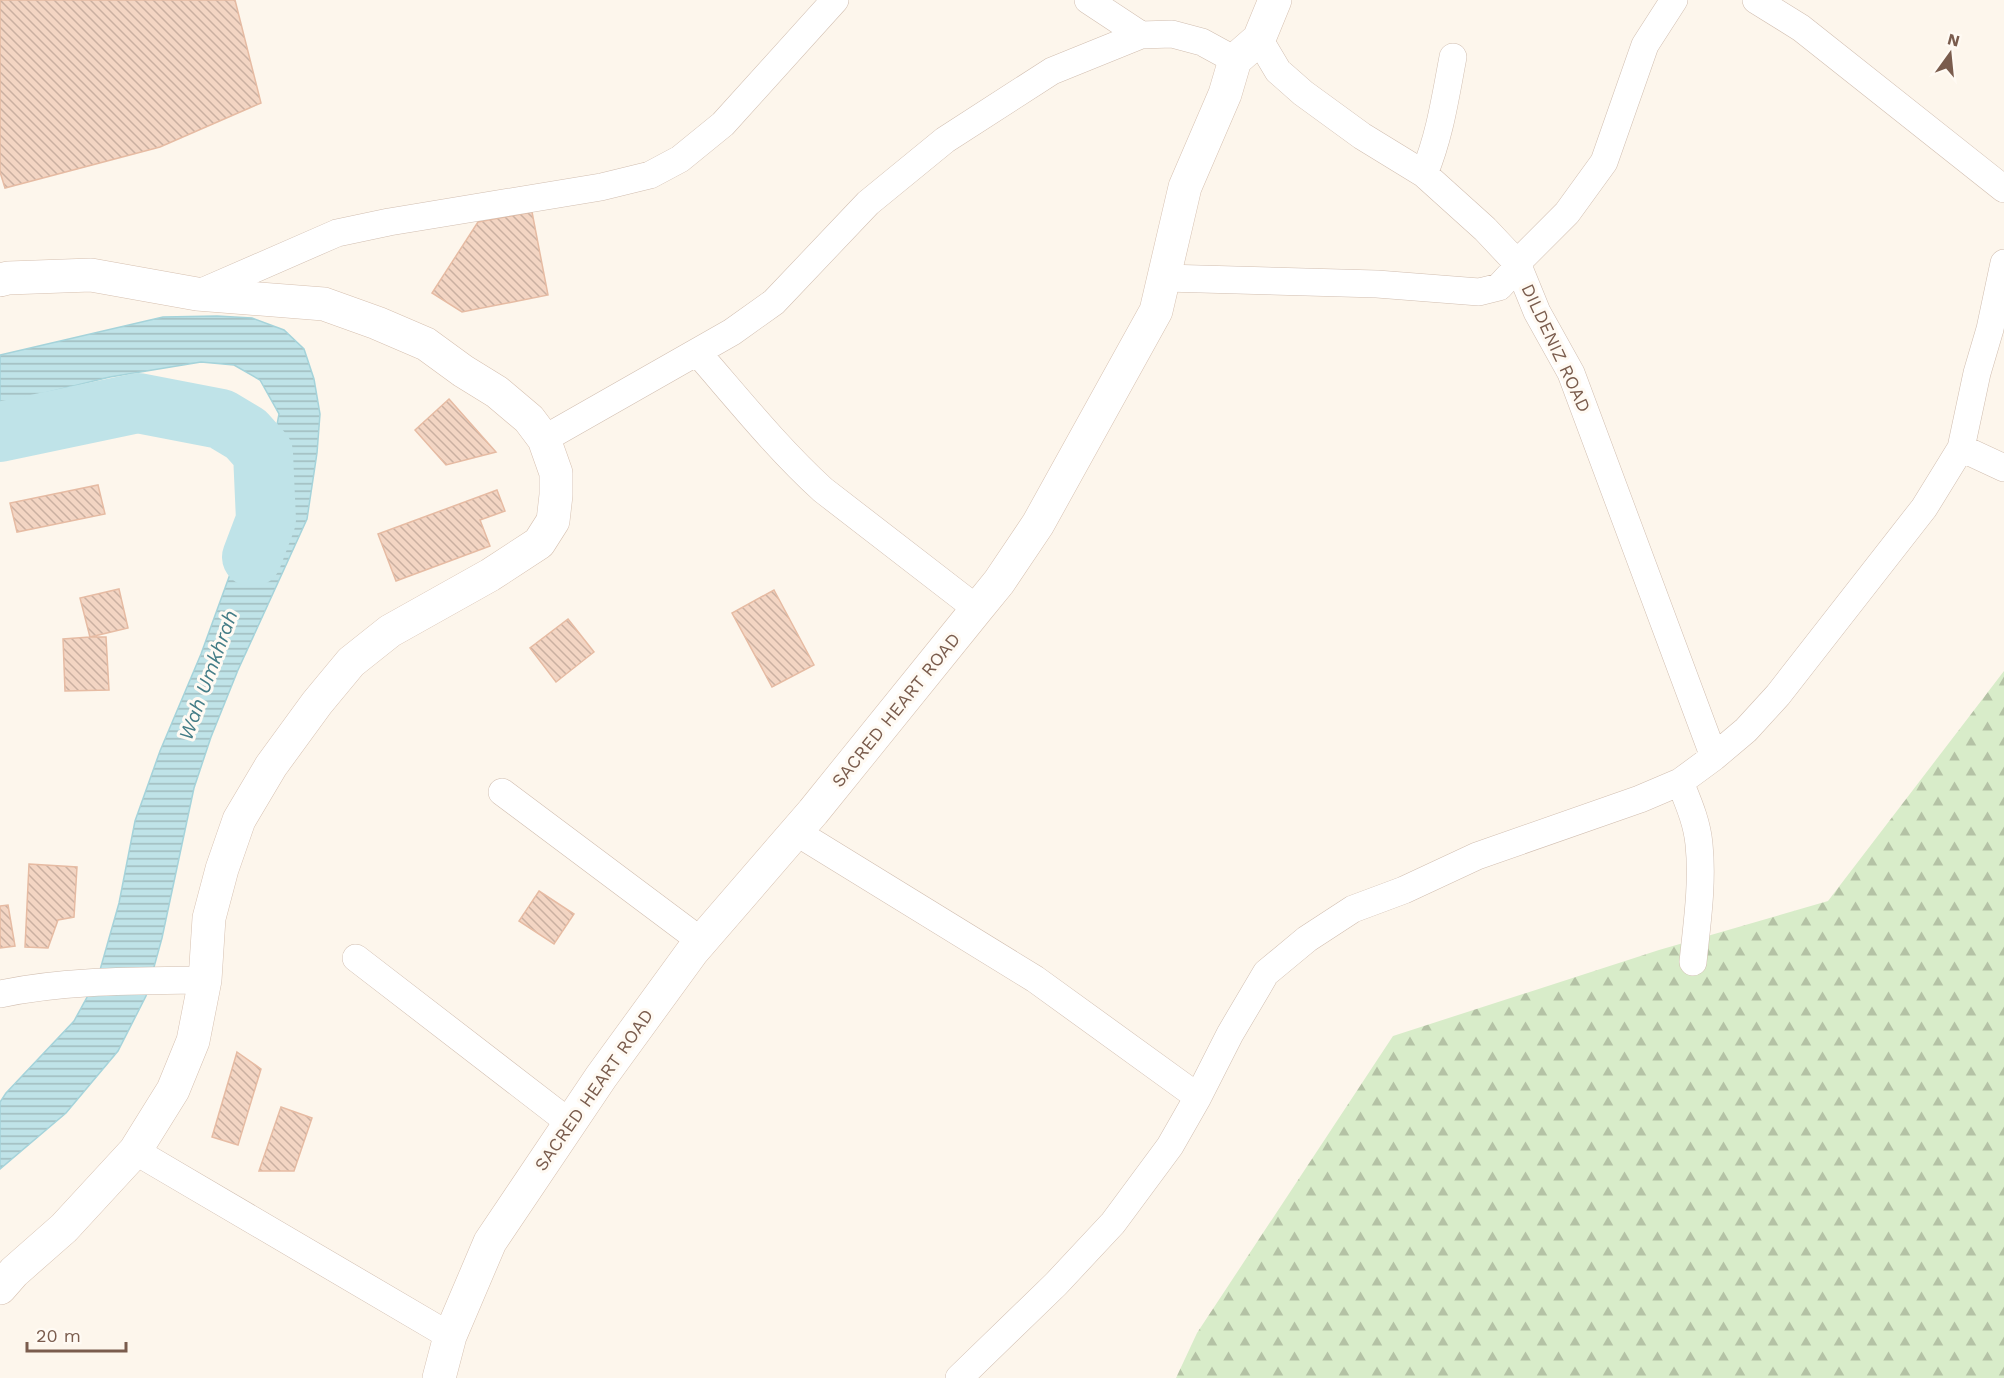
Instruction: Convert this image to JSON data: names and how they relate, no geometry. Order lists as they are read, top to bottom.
{
  "streets": {
    "street": ["DILDENIZ ROAD", "SACRED HEART ROAD"]
  },
  "crossings": [
    ["DILDENIZ ROAD", "SACRED HEART ROAD"]
  ],
  "water": ["Wah Umkhrah"],
  "scale_bar": "20 m",
  "north": "top"
}
